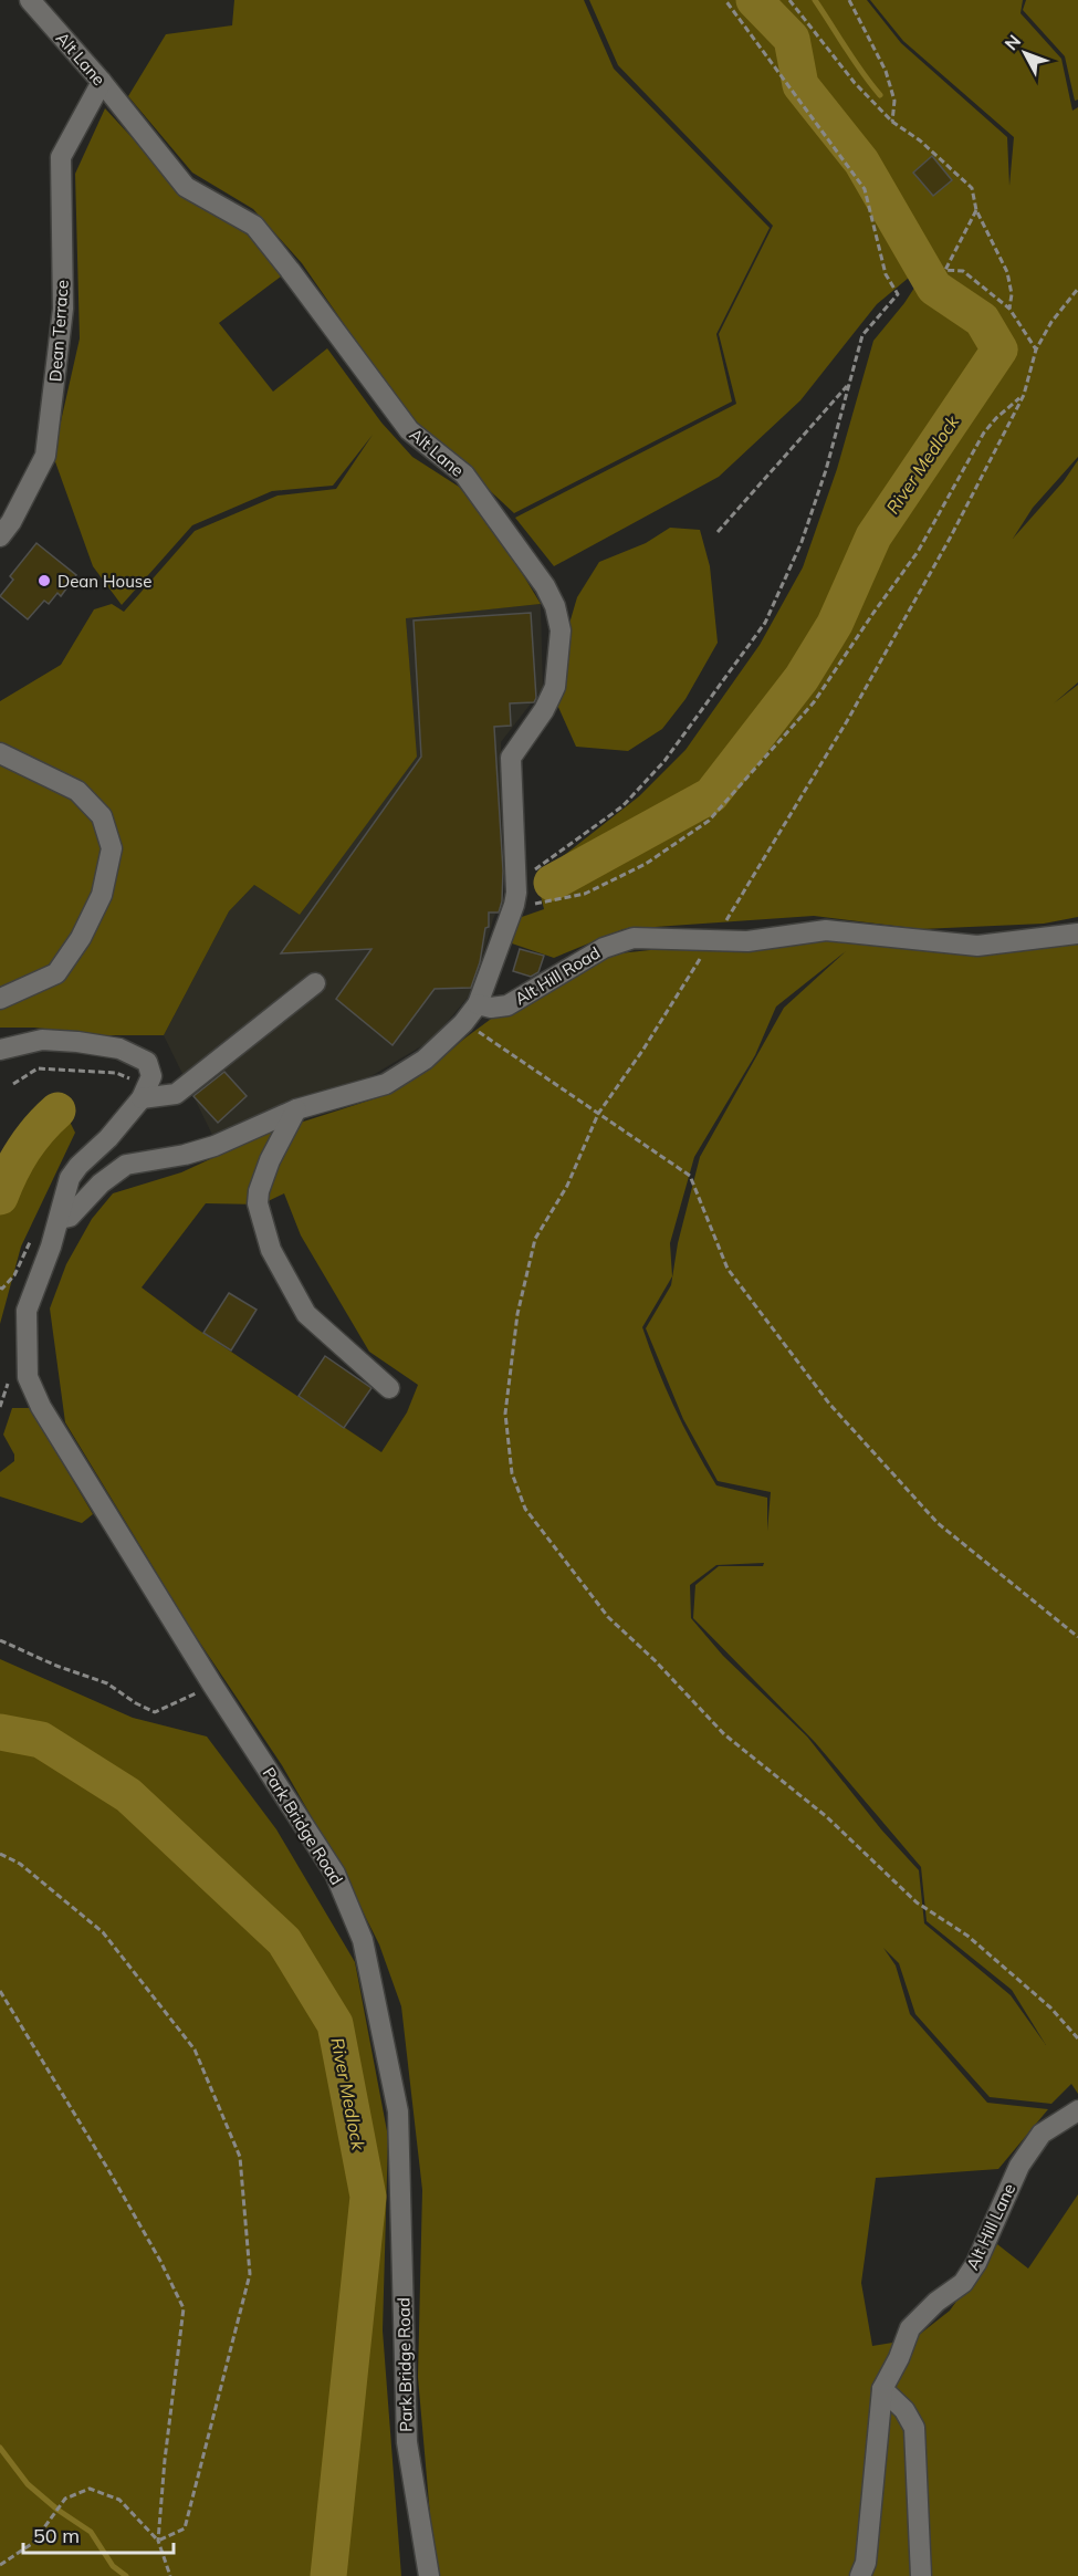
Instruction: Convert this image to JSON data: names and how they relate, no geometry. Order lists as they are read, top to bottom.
{
  "streets": {
    "street": [
      "Alt Lane",
      "Dean Terrace",
      "Alt Hill Road",
      "Park Bridge Road",
      "Alt Hill Lane"
    ]
  },
  "crossings": [
    ["Alt Lane", "Dean Terrace"],
    ["Alt Lane", "Alt Hill Road"]
  ],
  "water": ["River Medlock"],
  "places": ["Dean House"],
  "scale_bar": "50 m",
  "north": "top left"
}
